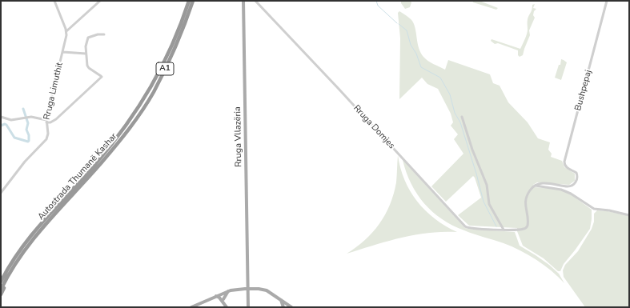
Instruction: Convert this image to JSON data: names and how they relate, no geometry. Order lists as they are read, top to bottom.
{
  "streets": {
    "highway": ["A1", "Autostrada Thumanë Kashar"],
    "main road": ["Rruga Vllazëria"],
    "street": ["Bushpepaj", "Rruga Limuthit", "Rruga Domjes"]
  },
  "crossings": [
    ["Bushpepaj", "Rruga Domjes"]
  ]
}
